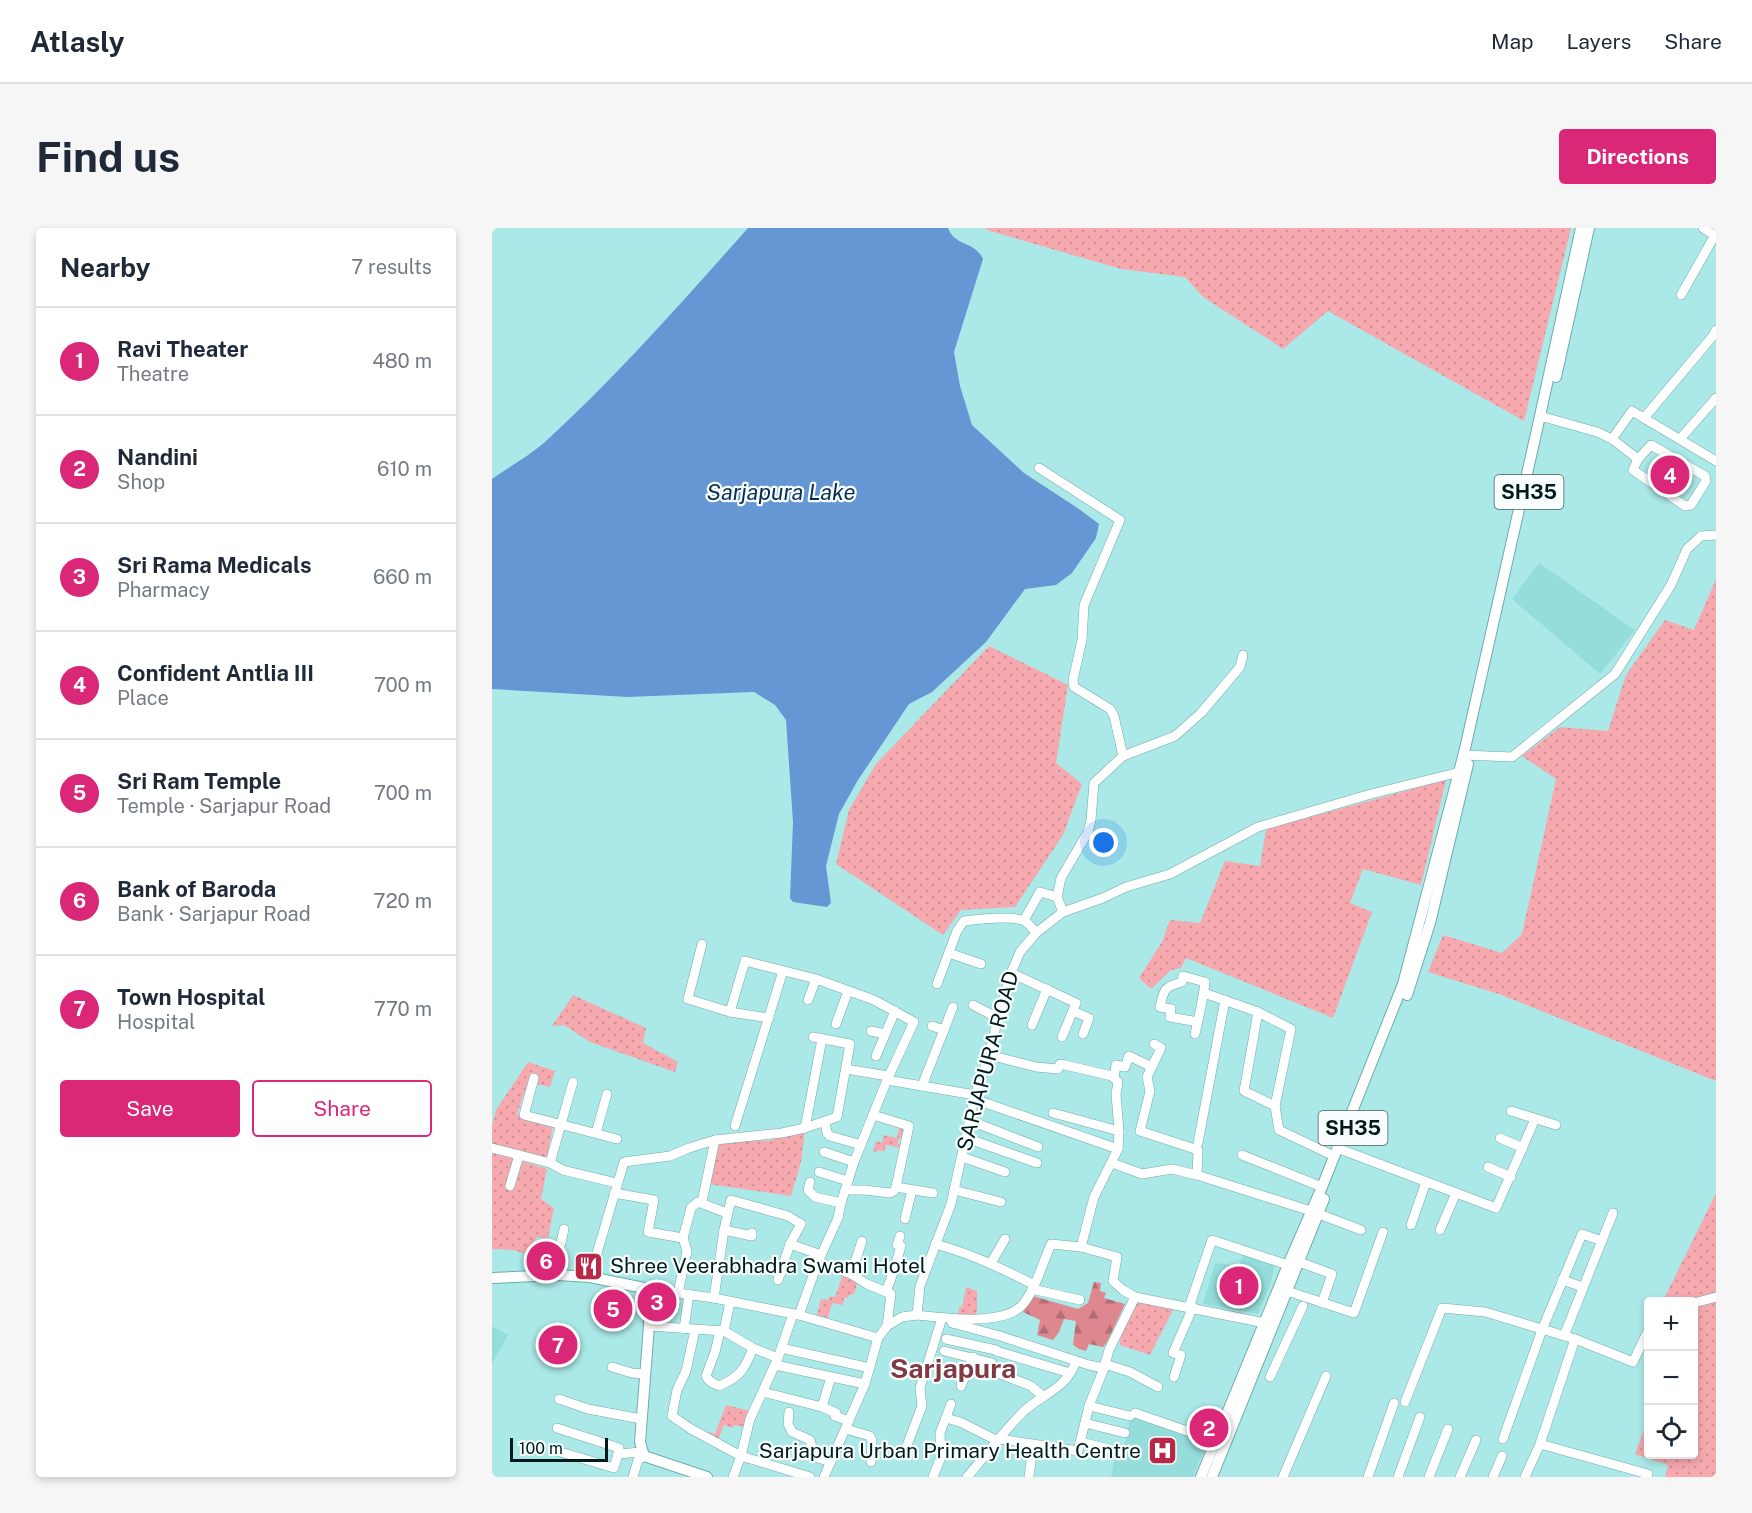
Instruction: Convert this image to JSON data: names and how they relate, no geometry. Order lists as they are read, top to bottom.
{
  "streets": {
    "main road": ["SH35"],
    "street": ["SARJAPURA ROAD"]
  },
  "crossings": [
    ["SH35", "SARJAPURA ROAD"]
  ],
  "districts": ["Sarjapura"],
  "water": ["Sarjapura Lake"],
  "places": {
    "restaurant": ["Shree Veerabhadra Swami Hotel"],
    "hospital": ["Sarjapura Urban Primary Health Centre"]
  },
  "scale_bar": "100 m",
  "page": {
    "header": "Atlasly",
    "nav": ["Map", "Layers", "Share"],
    "buttons": [
      "Directions",
      ["Save", "Share"]
    ],
    "title": "Find us",
    "heading": ["Nearby", "7 results"],
    "list": [
      {
        "mark": "1",
        "name": "Ravi Theater",
        "note": "Theatre",
        "value": "480 m"
      },
      {
        "mark": "2",
        "name": "Nandini",
        "note": "Shop",
        "value": "610 m"
      },
      {
        "mark": "3",
        "name": "Sri Rama Medicals",
        "note": "Pharmacy",
        "value": "660 m"
      },
      {
        "mark": "4",
        "name": "Confident Antlia III",
        "note": "Place",
        "value": "700 m"
      },
      {
        "mark": "5",
        "name": "Sri Ram Temple",
        "note": "Temple · Sarjapur Road",
        "value": "700 m"
      },
      {
        "mark": "6",
        "name": "Bank of Baroda",
        "note": "Bank · Sarjapur Road",
        "value": "720 m"
      },
      {
        "mark": "7",
        "name": "Town Hospital",
        "note": "Hospital",
        "value": "770 m"
      }
    ],
    "pins": [
      "4",
      "6",
      "1",
      "3",
      "5",
      "7",
      "2"
    ],
    "map_buttons": ["+", "−"],
    "scale": "100 m"
  }
}
